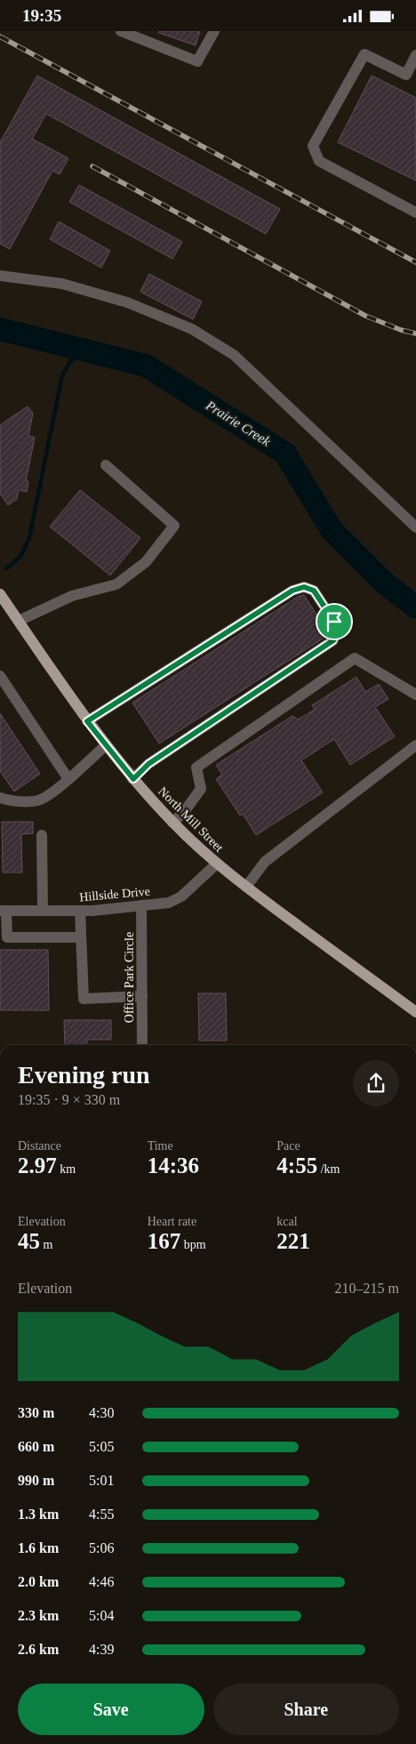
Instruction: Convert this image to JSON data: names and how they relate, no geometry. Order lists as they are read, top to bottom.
{
  "streets": {
    "main road": ["North Mill Street"],
    "street": ["Hillside Drive", "Office Park Circle"]
  },
  "crossings": [
    ["North Mill Street", "Hillside Drive"],
    ["Hillside Drive", "Office Park Circle"]
  ],
  "water": ["Prairie Creek"],
  "page": {
    "status": "19:35",
    "heading": ["Evening run", "19:35 · 9 × 330 m"],
    "stats": [
      ["Distance", "2.97 km"],
      ["Time", "14:36"],
      ["Pace", "4:55 /km"],
      ["Elevation", "45 m"],
      ["Heart rate", "167 bpm"],
      ["kcal", "221"]
    ],
    "chart": ["Elevation", "210–215 m"],
    "list": [
      {
        "name": "330 m",
        "note": "4:30"
      },
      {
        "name": "660 m",
        "note": "5:05"
      },
      {
        "name": "990 m",
        "note": "5:01"
      },
      {
        "name": "1.3 km",
        "note": "4:55"
      },
      {
        "name": "1.6 km",
        "note": "5:06"
      },
      {
        "name": "2.0 km",
        "note": "4:46"
      },
      {
        "name": "2.3 km",
        "note": "5:04"
      },
      {
        "name": "2.6 km",
        "note": "4:39"
      }
    ],
    "buttons": ["Save", "Share"]
  }
}
